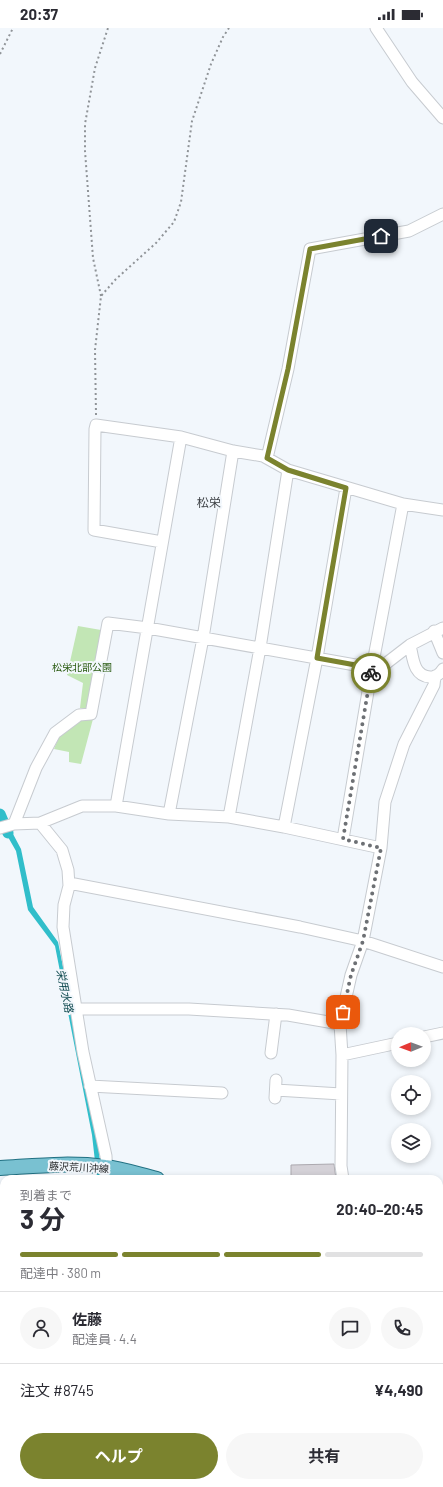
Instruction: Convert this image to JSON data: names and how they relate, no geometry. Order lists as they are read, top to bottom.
{
  "streets": {
    "main road": ["藤沢荒川沖線"]
  },
  "districts": ["松栄"],
  "water": ["栄用水路"],
  "parks": ["松栄北部公園"],
  "north": "left",
  "page": {
    "status": "20:37",
    "heading": ["3 分", "到着まで", "20:40–20:45"],
    "panel": [
      "佐藤",
      "配達員 · 4.4",
      "注文 #8745",
      "¥4,490"
    ],
    "bar": "配達中 · 380 m",
    "buttons": ["ヘルプ", "共有"]
  }
}
